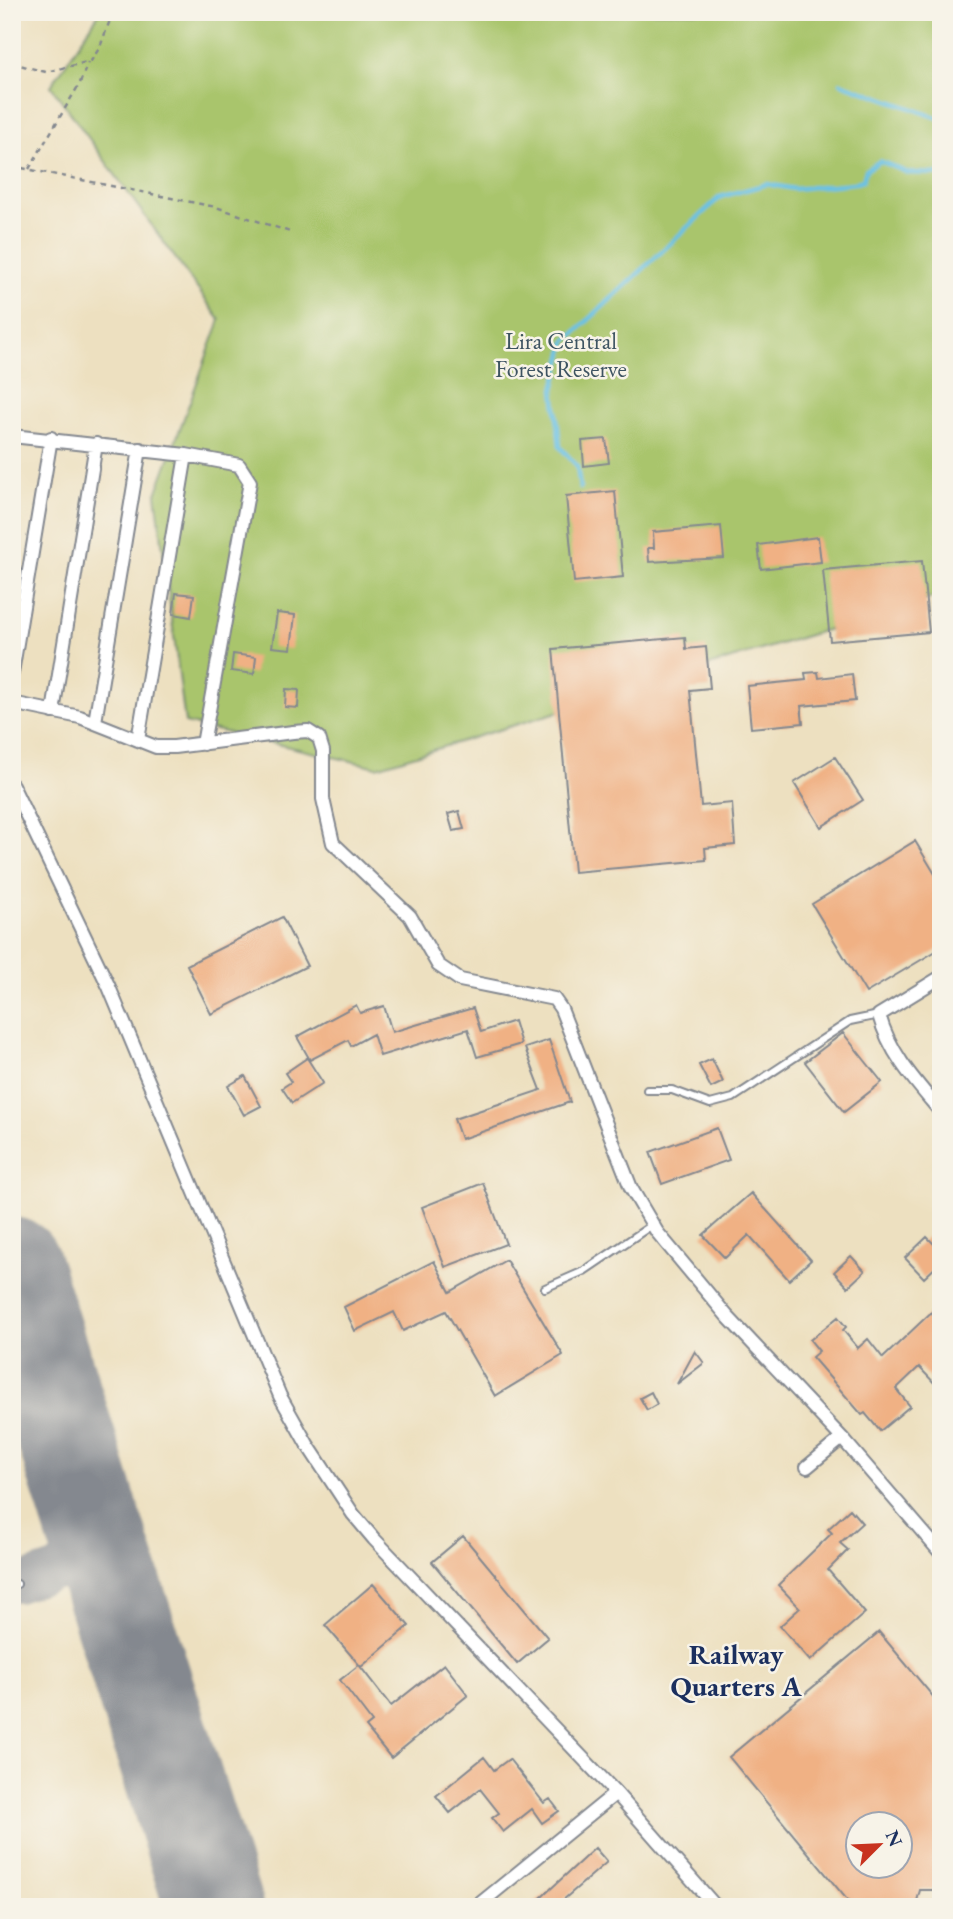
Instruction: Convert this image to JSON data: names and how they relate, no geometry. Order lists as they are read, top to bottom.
{
  "districts": ["Railway Quarters A"],
  "parks": ["Lira Central Forest Reserve"],
  "north": "top right"
}
